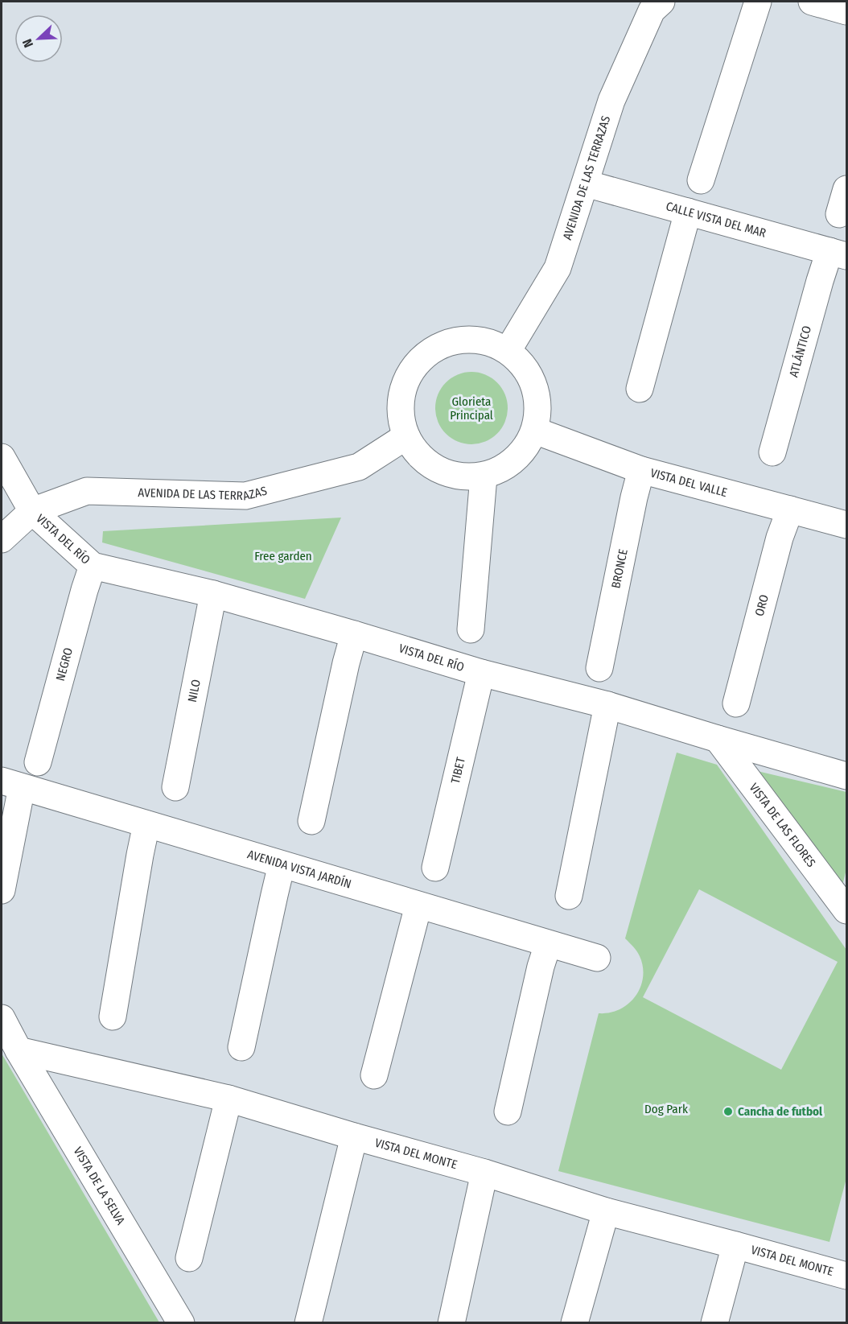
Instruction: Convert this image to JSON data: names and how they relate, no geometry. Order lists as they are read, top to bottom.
{
  "streets": {
    "street": [
      "AVENIDA DE LAS TERRAZAS",
      "CALLE VISTA DEL MAR",
      "ATLÁNTICO",
      "VISTA DEL VALLE",
      "VISTA DEL RÍO",
      "BRONCE",
      "ORO",
      "NEGRO",
      "NILO",
      "TIBET",
      "VISTA DE LAS FLORES",
      "AVENIDA VISTA JARDÍN",
      "VISTA DEL MONTE",
      "VISTA DE LA SELVA"
    ]
  },
  "crossings": [
    ["AVENIDA DE LAS TERRAZAS", "CALLE VISTA DEL MAR"],
    ["AVENIDA DE LAS TERRAZAS", "VISTA DEL VALLE"],
    ["AVENIDA DE LAS TERRAZAS", "VISTA DEL RÍO"],
    ["CALLE VISTA DEL MAR", "ATLÁNTICO"],
    ["VISTA DEL VALLE", "BRONCE"],
    ["VISTA DEL VALLE", "ORO"],
    ["VISTA DEL RÍO", "NEGRO"],
    ["VISTA DEL RÍO", "NILO"],
    ["VISTA DEL RÍO", "TIBET"],
    ["VISTA DEL RÍO", "VISTA DE LAS FLORES"],
    ["VISTA DEL MONTE", "VISTA DE LA SELVA"]
  ],
  "parks": ["Glorieta Principal", "Free garden", "Dog Park"],
  "places": ["Cancha de futbol"],
  "north": "bottom left"
}
